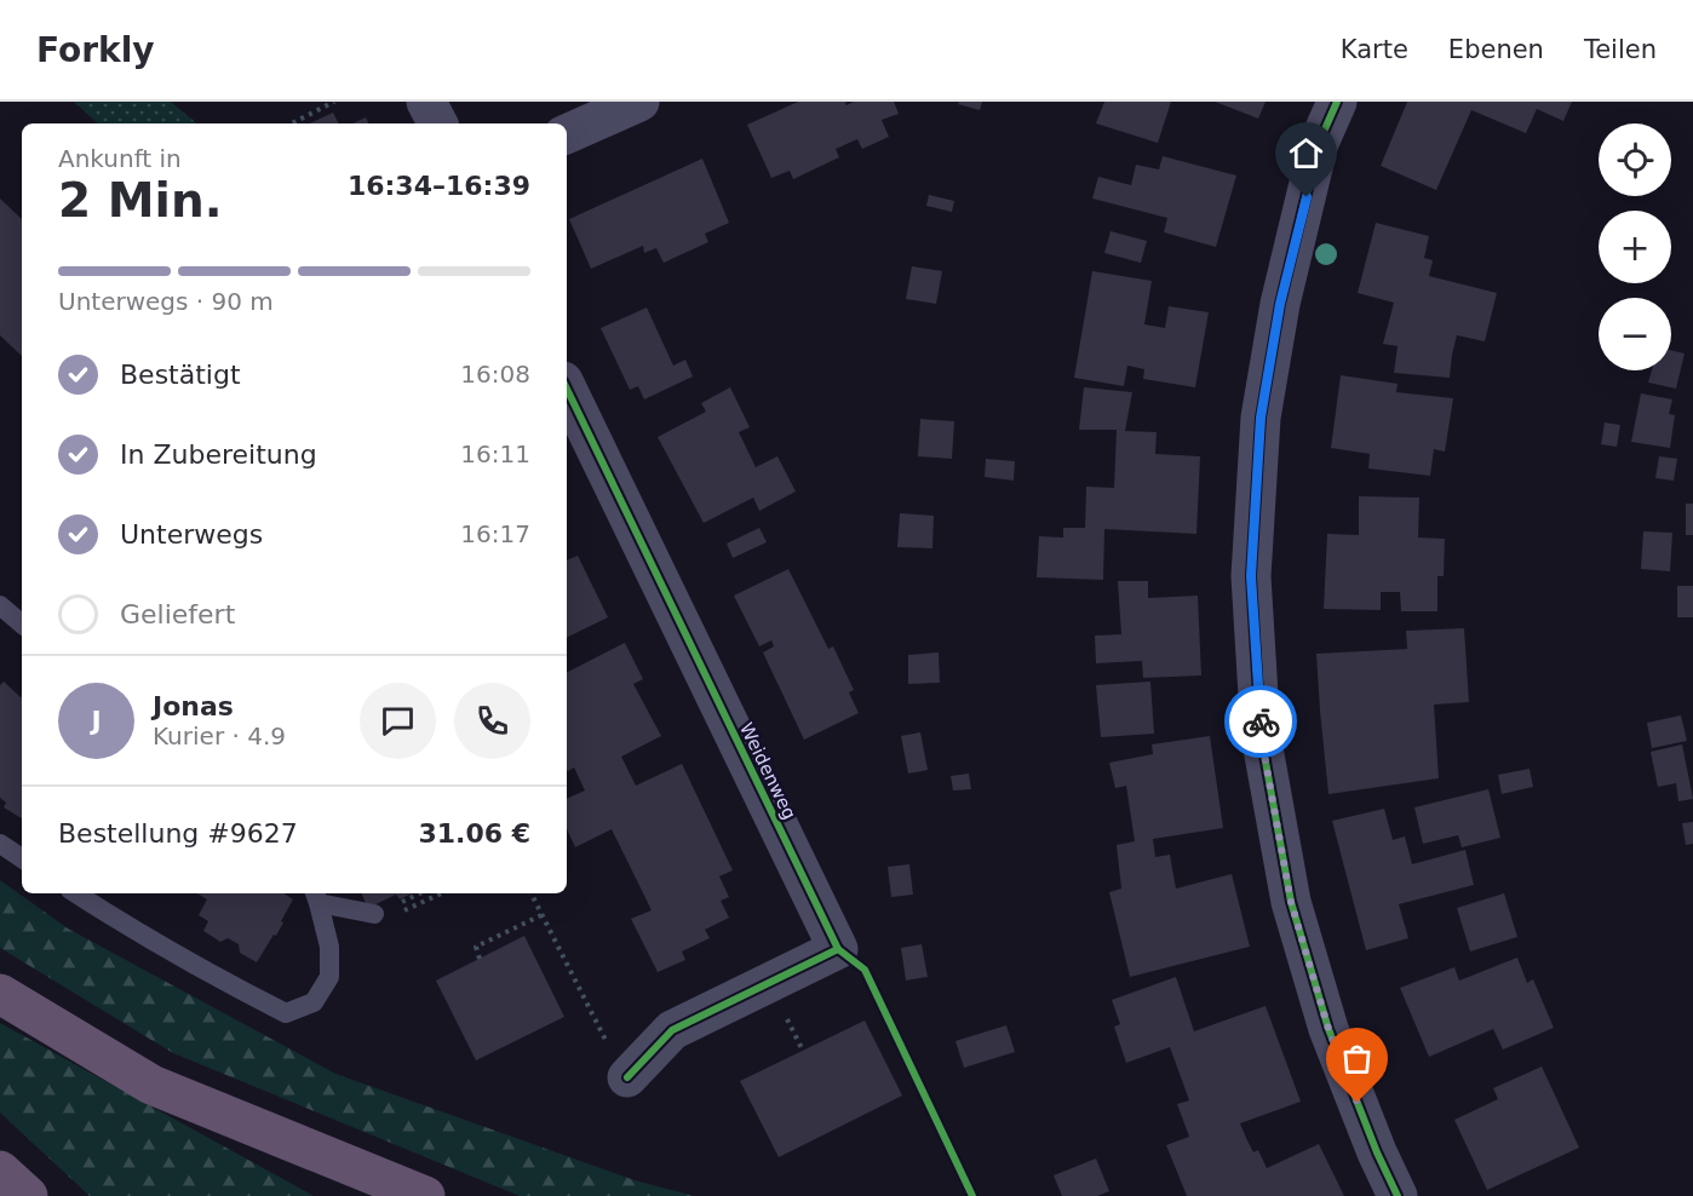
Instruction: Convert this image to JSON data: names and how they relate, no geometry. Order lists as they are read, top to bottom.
{
  "streets": {
    "street": ["Weidenweg"]
  },
  "page": {
    "header": "Forkly",
    "nav": ["Karte", "Ebenen", "Teilen"],
    "map_buttons": ["+", "−"],
    "heading": ["2 Min.", "Ankunft in", "16:34–16:39"],
    "panel": [
      "Jonas",
      "Kurier · 4.9",
      "Bestellung #9627",
      "31.06 €"
    ],
    "bar": "Unterwegs · 90 m",
    "list": [
      ["Bestätigt", "16:08"],
      ["In Zubereitung", "16:11"],
      ["Unterwegs", "16:17"],
      "Geliefert"
    ],
    "round": "J"
  }
}
